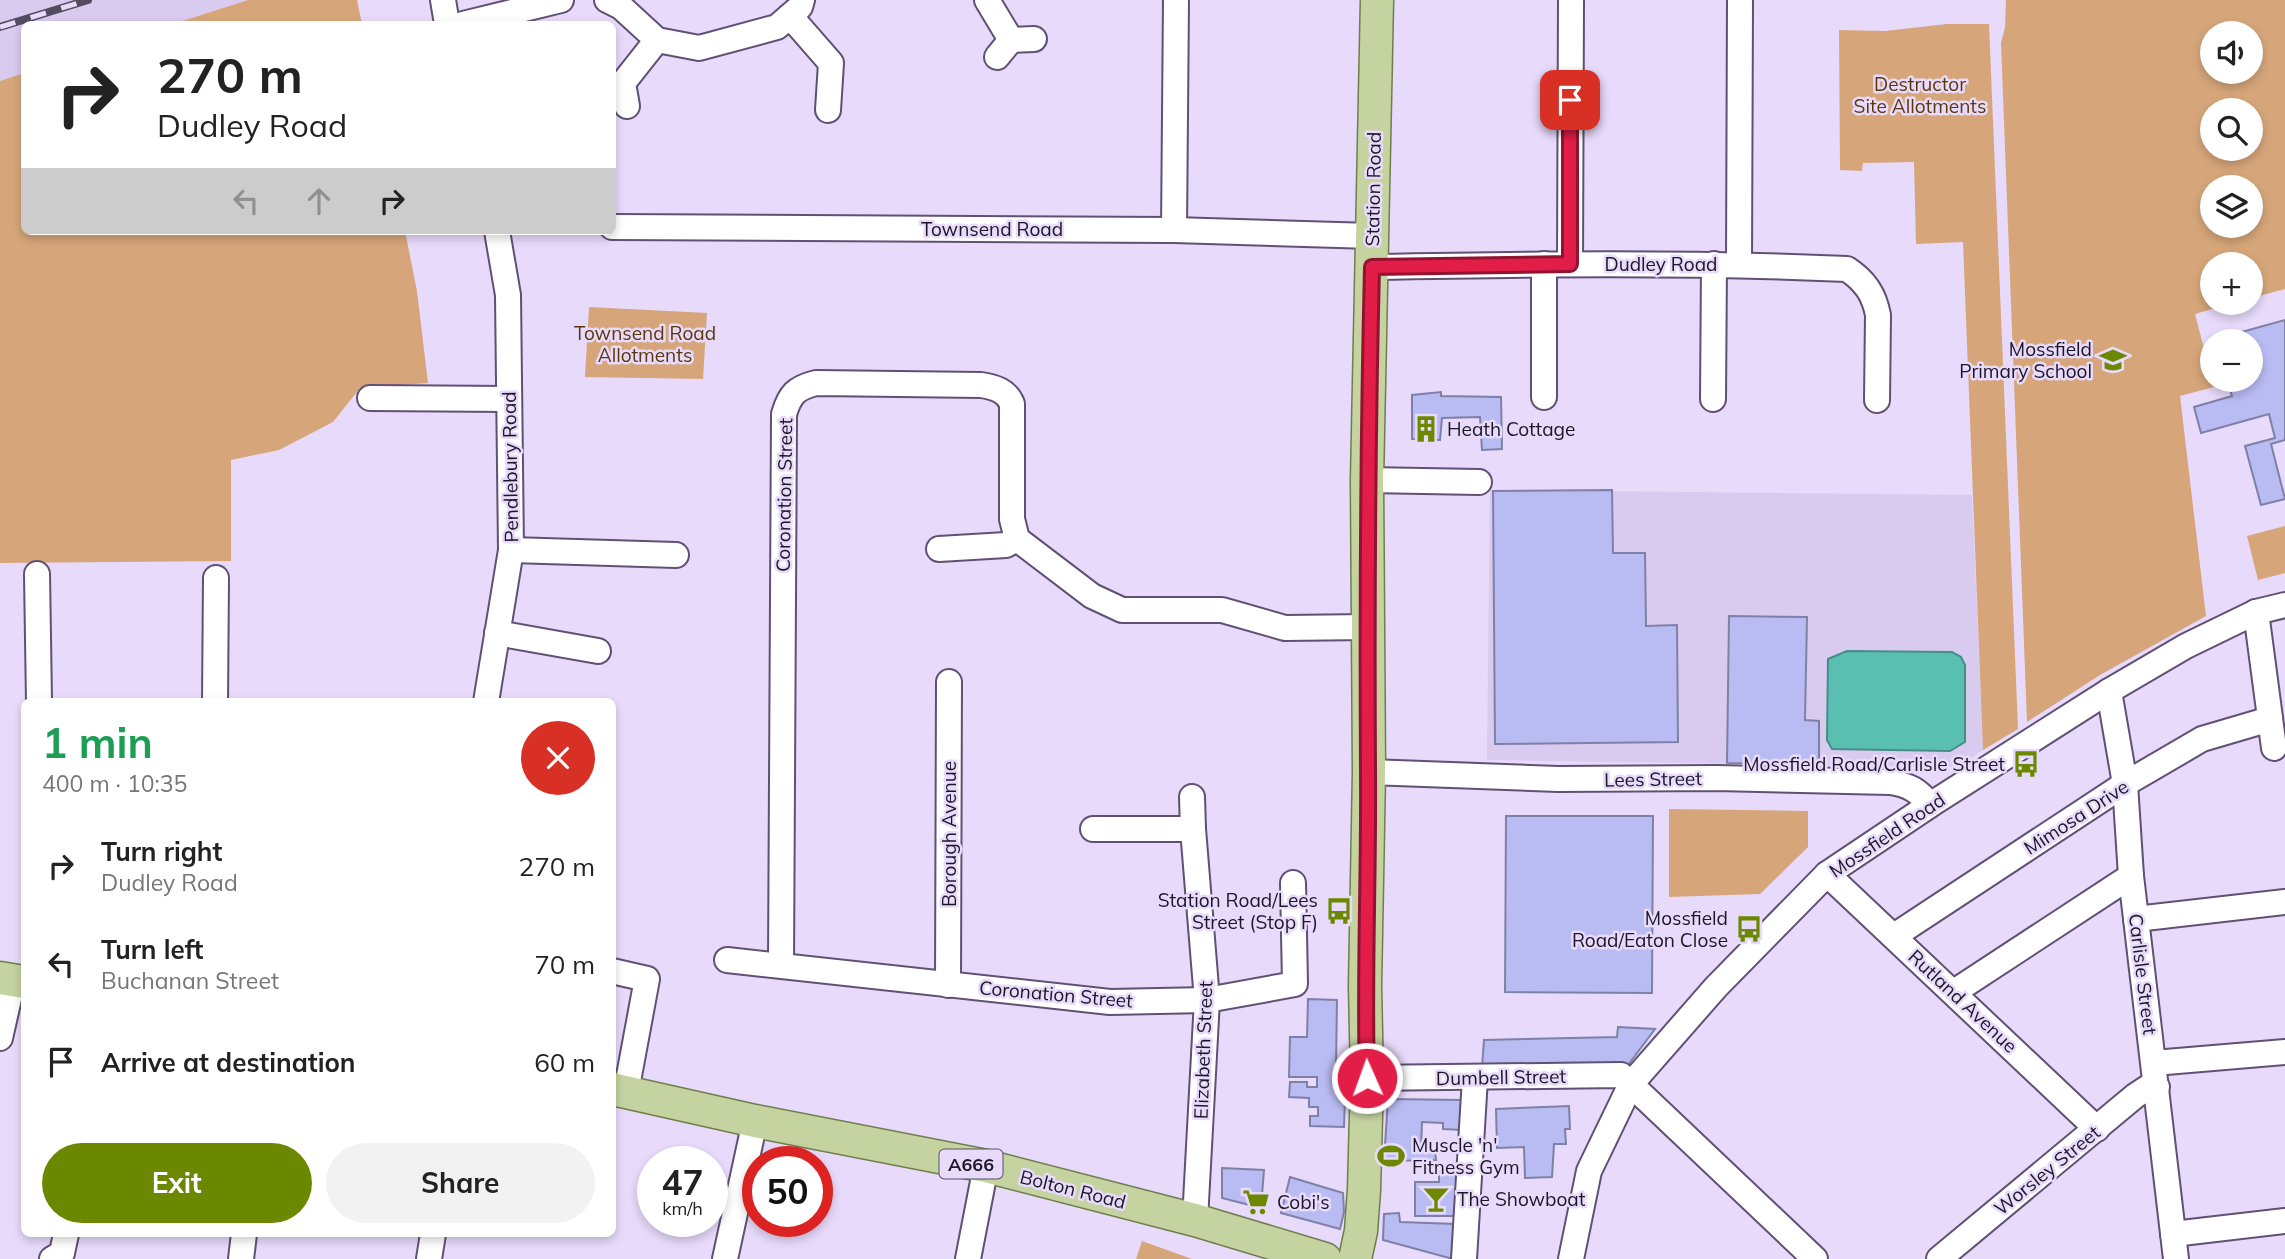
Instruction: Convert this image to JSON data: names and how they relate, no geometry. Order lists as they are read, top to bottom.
{
  "streets": {
    "main road": ["Station Road", "A666", "Bolton Road"],
    "street": [
      "Townsend Road",
      "Dudley Road",
      "Pendlebury Road",
      "Coronation Street",
      "Lees Street",
      "Mimosa Drive",
      "Borough Avenue",
      "Mossfield Road",
      "Carlisle Street",
      "Rutland Avenue",
      "Elizabeth Street",
      "Dumbell Street",
      "Worsley Street"
    ]
  },
  "crossings": [
    ["Station Road", "Townsend Road"],
    ["Station Road", "Dudley Road"],
    ["Station Road", "Lees Street"],
    ["Station Road", "Dumbell Street"],
    ["Coronation Street", "Borough Avenue"],
    ["Coronation Street", "Elizabeth Street"],
    ["Lees Street", "Mossfield Road"],
    ["Mimosa Drive", "Carlisle Street"],
    ["Mimosa Drive", "Rutland Avenue"],
    ["Mossfield Road", "Carlisle Street"],
    ["Mossfield Road", "Rutland Avenue"],
    ["Mossfield Road", "Dumbell Street"],
    ["Carlisle Street", "Worsley Street"],
    ["Rutland Avenue", "Worsley Street"],
    ["Elizabeth Street", "Bolton Road"]
  ],
  "parks": ["Destructor Site Allotments", "Townsend Road Allotments"],
  "places": {
    "school or university": ["Mossfield Primary School"],
    "building": ["Heath Cottage"],
    "bus stop": ["Mossfield Road/Carlisle Street", "Station Road/Lees Street (Stop F)", "Mossfield Road/Eaton Close"],
    "sports": ["Muscle 'n' Fitness Gym"],
    "bar": ["The Showboat"],
    "supermarket": ["Cobi's"]
  },
  "page": {
    "map_buttons": ["+", "−"],
    "turn": ["270 m", "Dudley Road"],
    "heading": ["1 min", "400 m · 10:35"],
    "list": [
      {
        "name": "Turn right",
        "note": "Dudley Road",
        "value": "270 m"
      },
      {
        "name": "Turn left",
        "note": "Buchanan Street",
        "value": "70 m"
      },
      {
        "name": "Arrive at destination",
        "value": "60 m"
      }
    ],
    "buttons": ["Exit", "Share"],
    "speed": "47 km/h",
    "limit": "50"
  }
}
